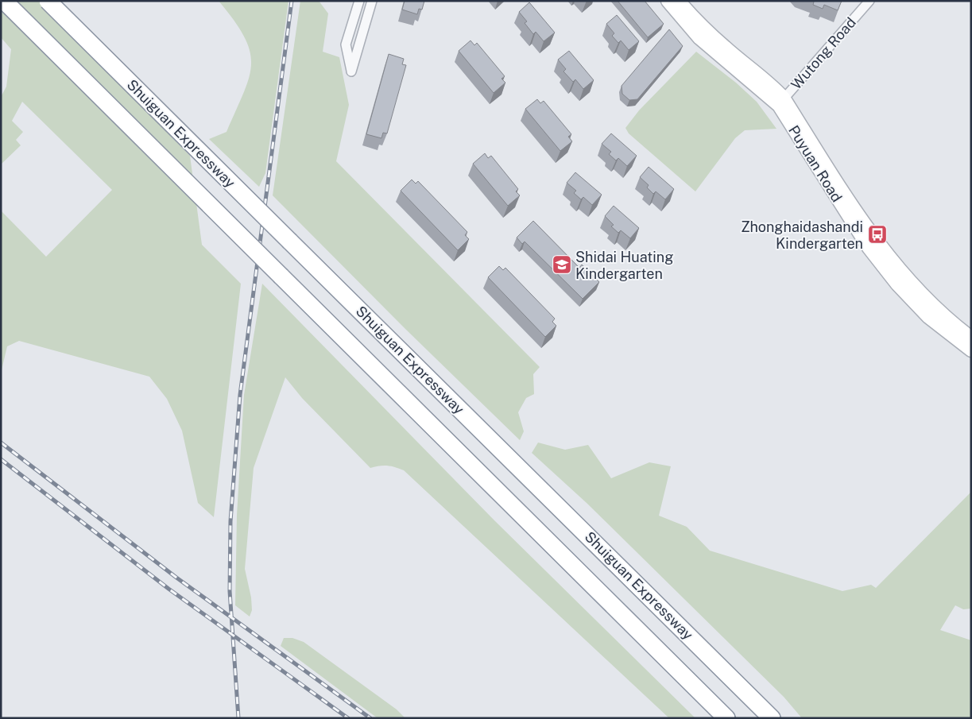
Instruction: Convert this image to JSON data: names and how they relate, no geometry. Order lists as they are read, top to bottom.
{
  "streets": {
    "highway": ["Shuiguan Expressway"],
    "street": ["Wutong Road", "Puyuan Road"]
  },
  "crossings": [
    ["Wutong Road", "Puyuan Road"]
  ],
  "places": {
    "bus stop": ["Zhonghaidashandi Kindergarten"],
    "school or university": ["Shidai Huating Kindergarten"]
  }
}
